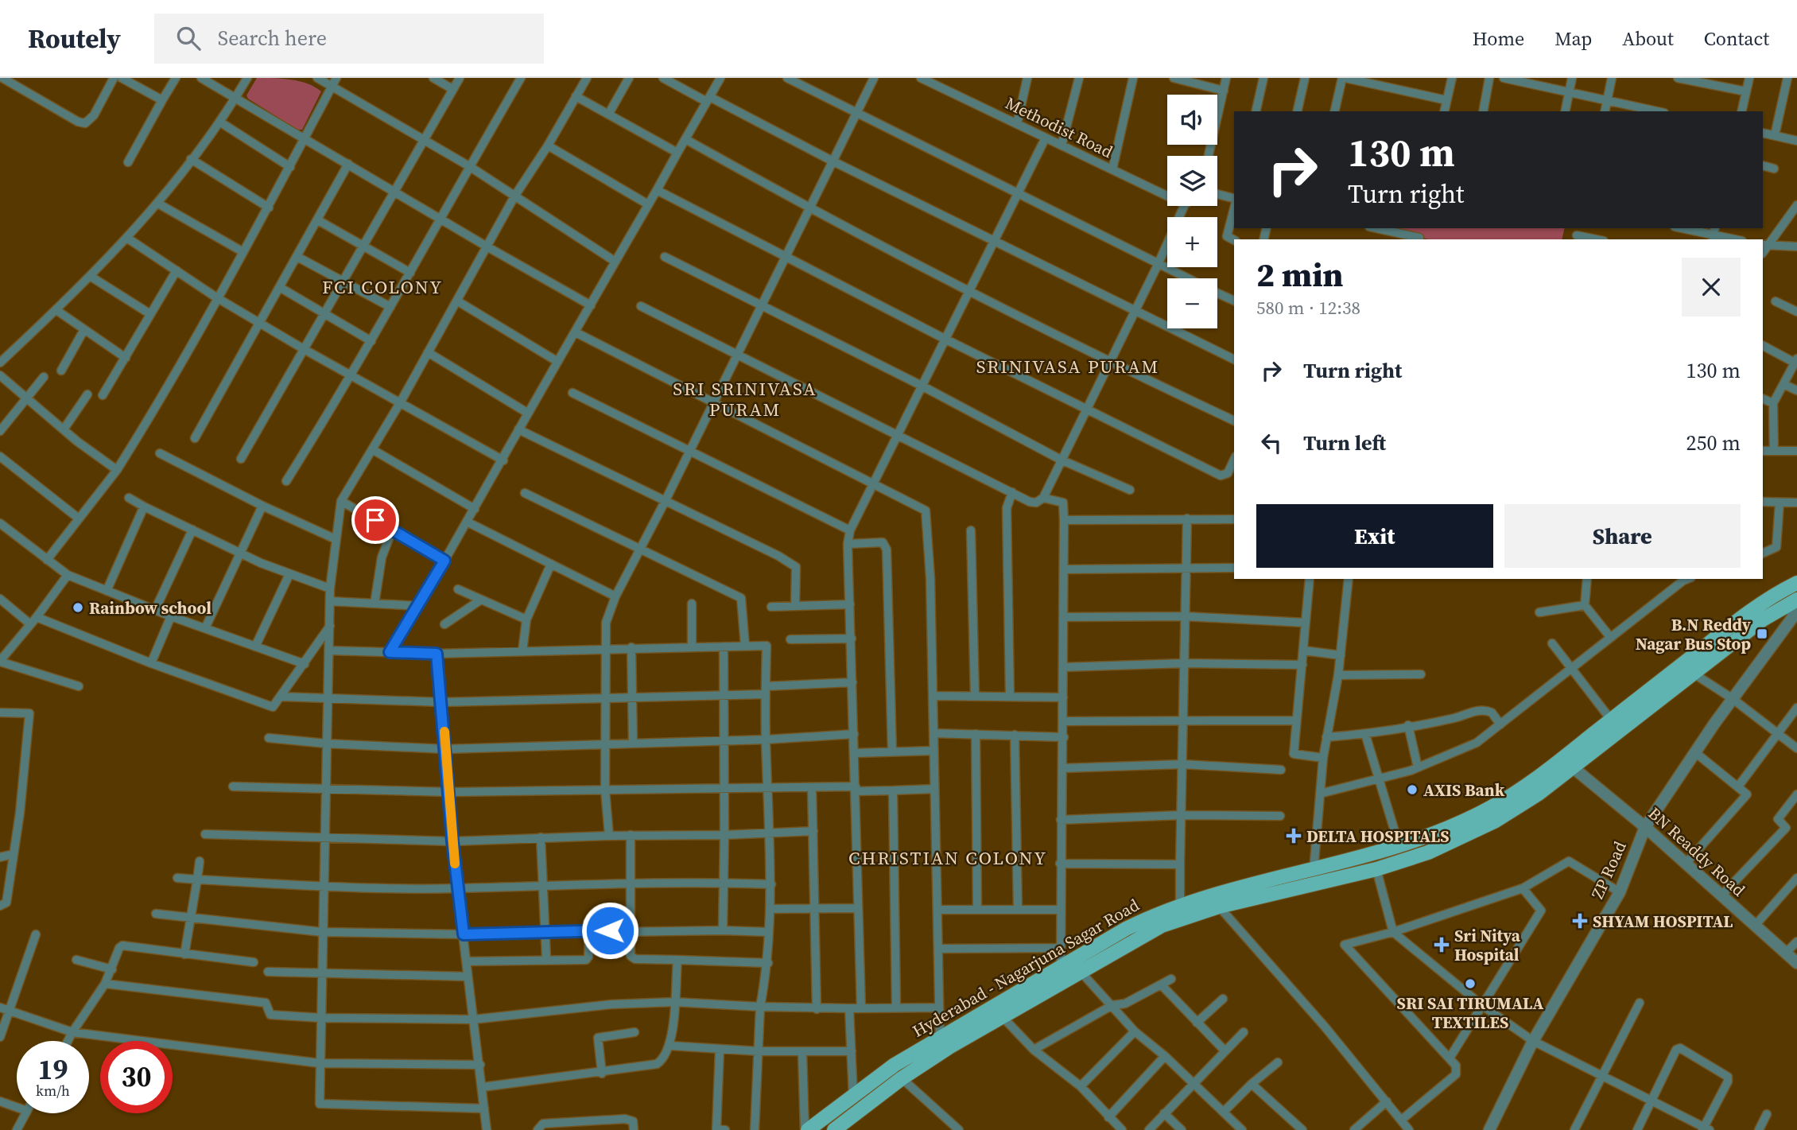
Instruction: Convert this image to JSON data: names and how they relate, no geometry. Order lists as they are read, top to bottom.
{
  "streets": {
    "main road": ["Hyderabad - Nagarjuna Sagar Road"],
    "street": ["Methodist Road", "BN Readdy Road", "ZP Road"]
  },
  "crossings": [
    ["BN Readdy Road", "ZP Road"],
    ["BN Readdy Road", "Hyderabad - Nagarjuna Sagar Road"],
    ["ZP Road", "Hyderabad - Nagarjuna Sagar Road"]
  ],
  "districts": [
    "FCI COLONY",
    "SRINIVASA PURAM",
    "SRI SRINIVASA PURAM",
    "CHRISTIAN COLONY"
  ],
  "places": {
    "other": ["Rainbow school", "AXIS Bank", "SRI SAI TIRUMALA TEXTILES"],
    "transit": ["B.N Reddy Nagar Bus Stop"],
    "health": ["DELTA HOSPITALS", "SHYAM HOSPITAL", "Sri Nitya Hospital"]
  },
  "page": {
    "header": "Routely",
    "search": "Search here",
    "nav": [
      "Home",
      "Map",
      "About",
      "Contact"
    ],
    "map_buttons": ["+", "−"],
    "turn": ["130 m", "Turn right"],
    "heading": ["2 min", "580 m · 12:38"],
    "list": [
      {
        "name": "Turn right",
        "value": "130 m"
      },
      {
        "name": "Turn left",
        "value": "250 m"
      }
    ],
    "buttons": ["Exit", "Share"],
    "speed": "19 km/h",
    "limit": "30"
  }
}
